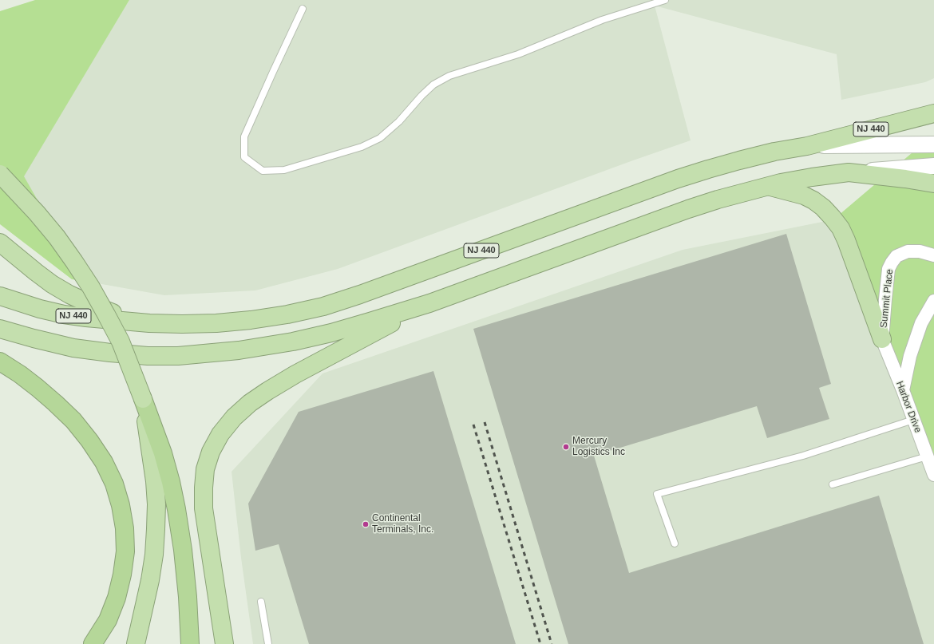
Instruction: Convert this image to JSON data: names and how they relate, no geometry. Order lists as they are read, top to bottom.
{
  "streets": {
    "highway": ["NJ 440"],
    "street": ["Summit Place", "Harbor Drive"]
  },
  "crossings": [
    ["Summit Place", "Harbor Drive"]
  ],
  "places": ["Mercury Logistics Inc", "Continental Terminals, Inc."]
}
